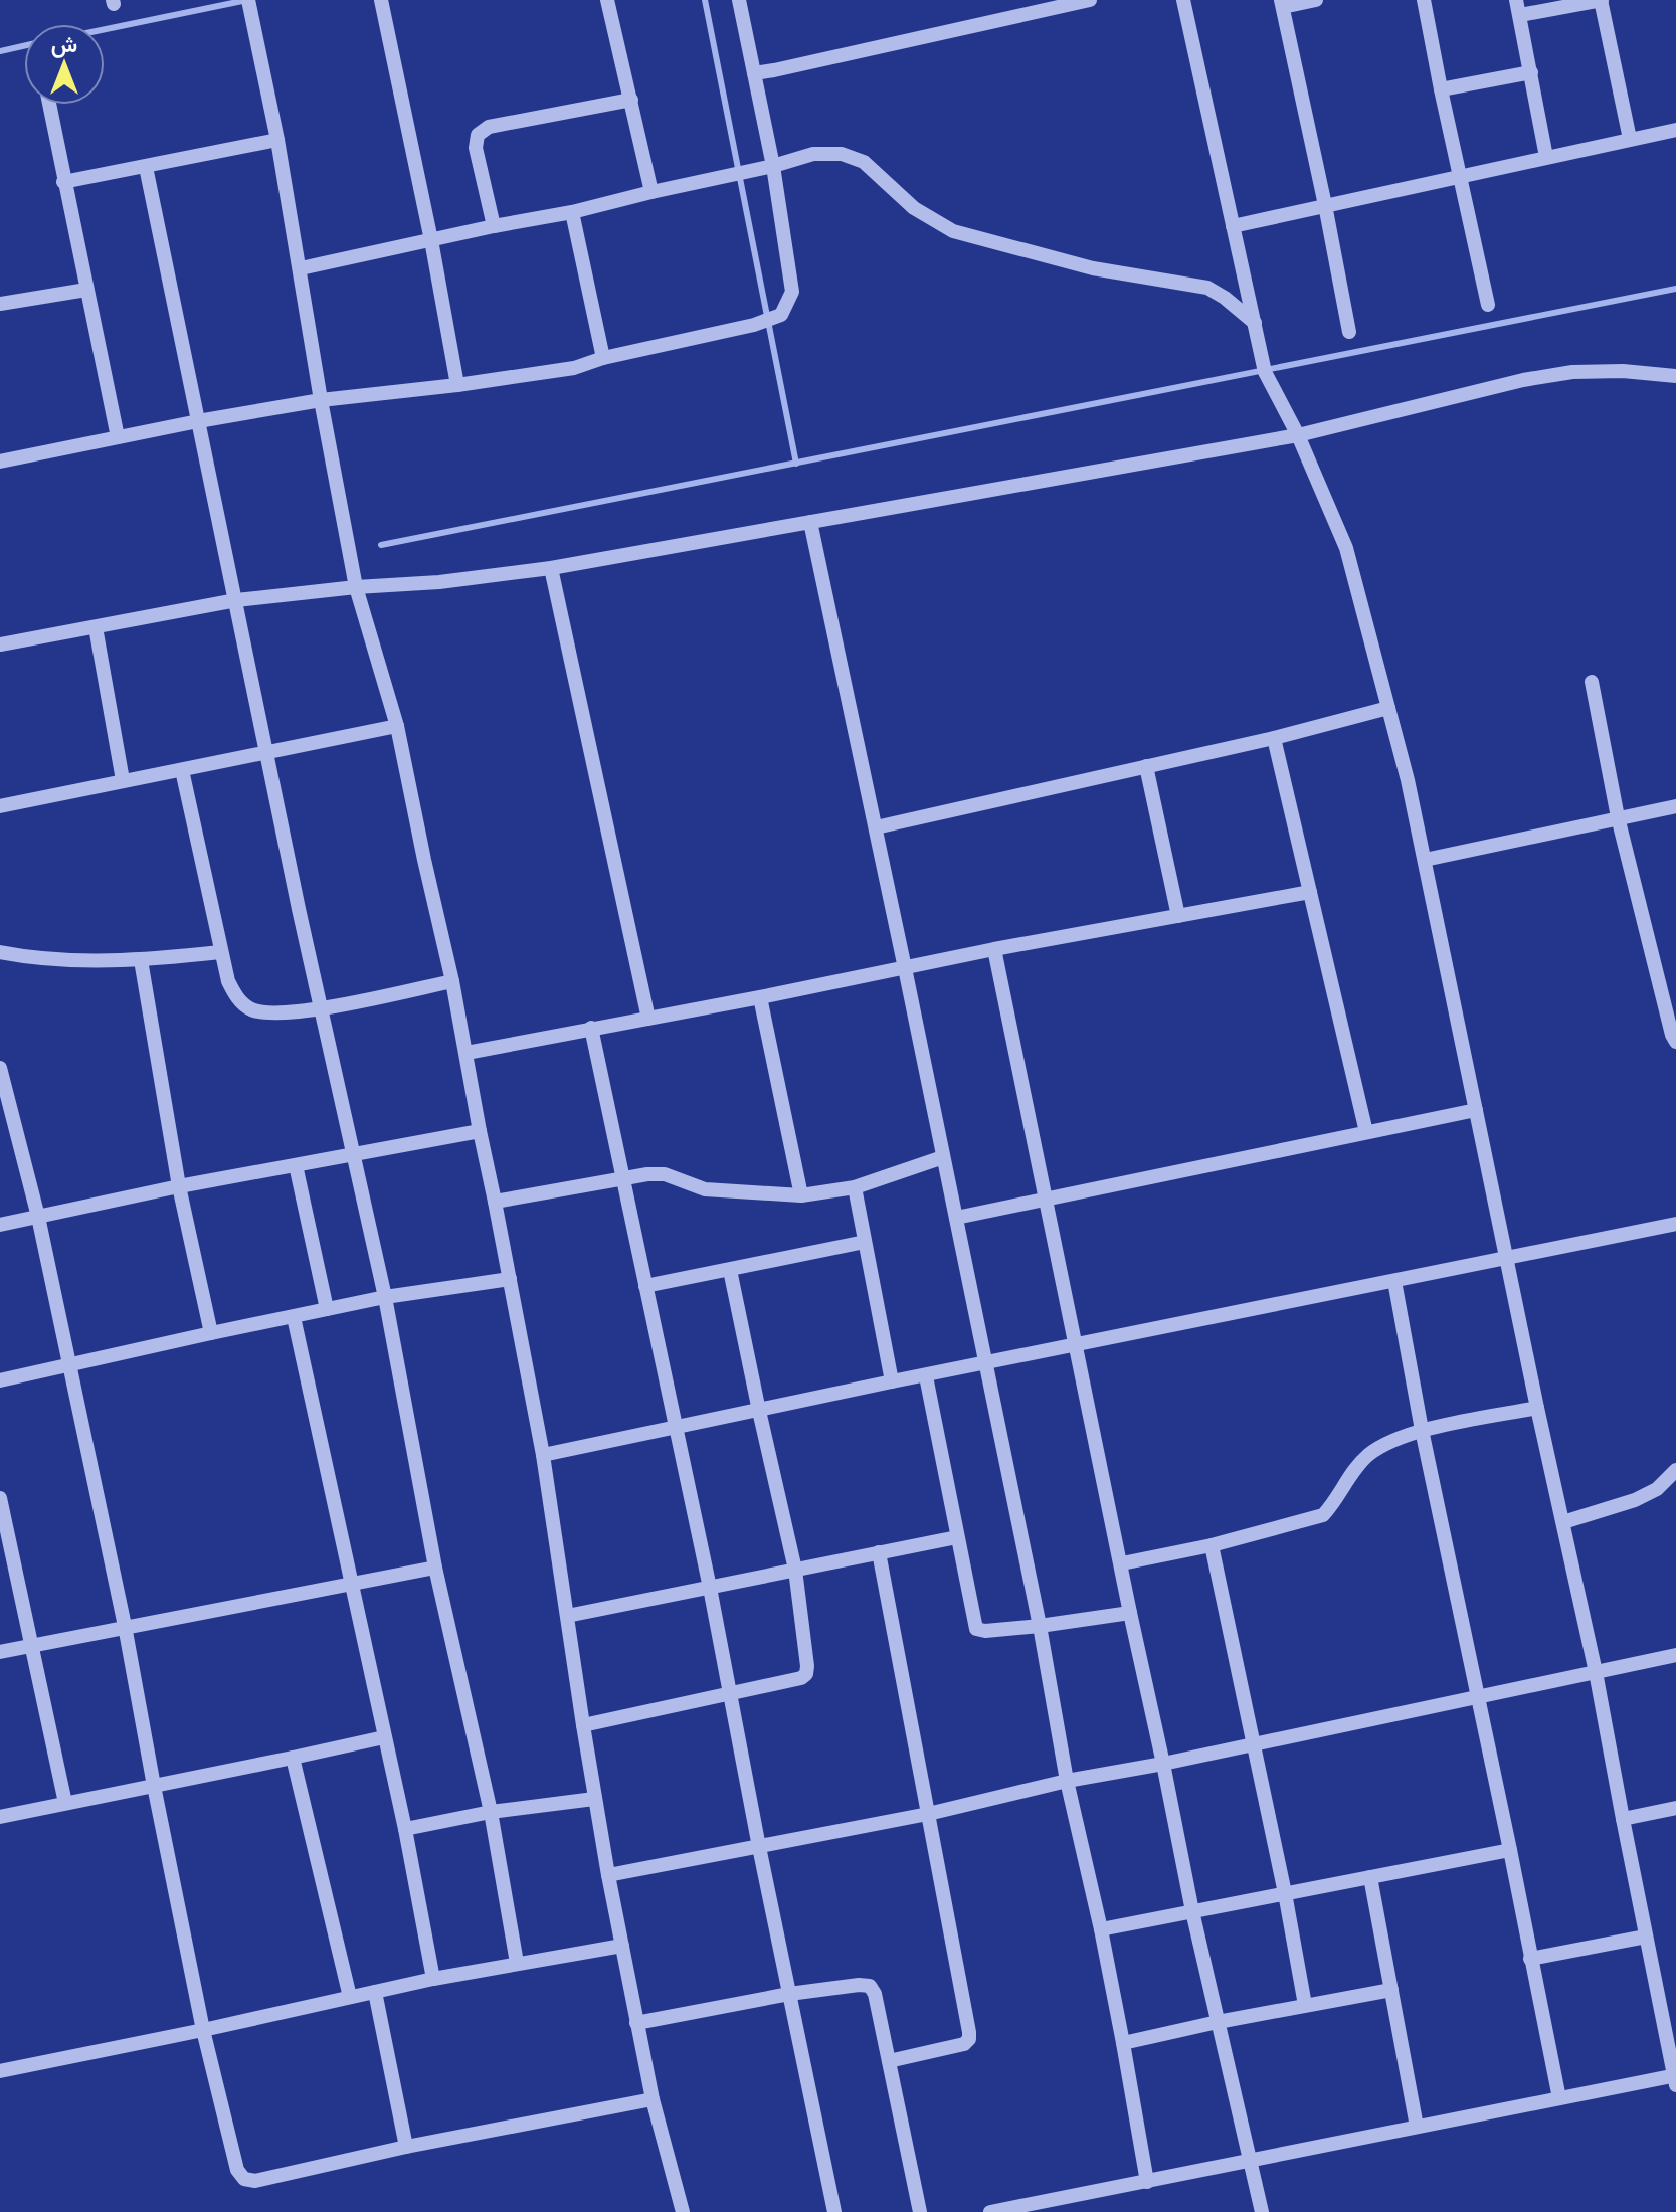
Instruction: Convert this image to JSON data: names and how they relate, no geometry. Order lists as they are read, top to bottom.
{
  "north": "top"
}
